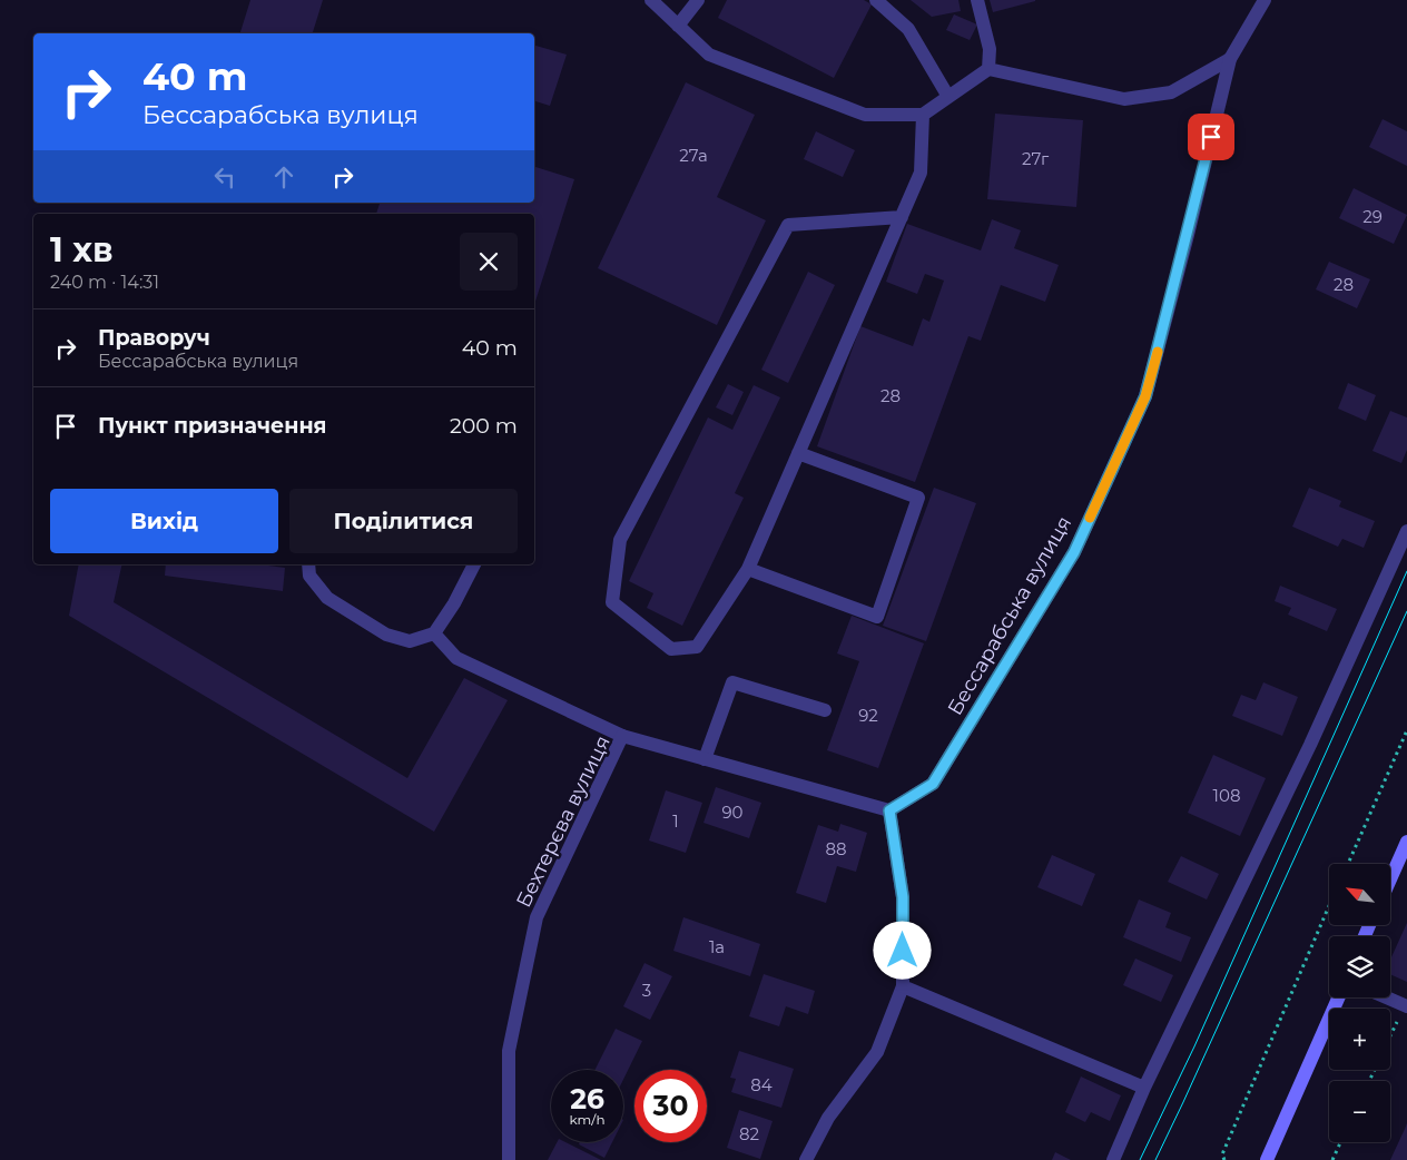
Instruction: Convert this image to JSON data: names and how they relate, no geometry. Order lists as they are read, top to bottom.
{
  "streets": {
    "street": ["Бессарабська вулиця", "Бехтерєва вулиця"]
  },
  "crossings": [
    ["Бессарабська вулиця", "Бехтерєва вулиця"]
  ],
  "house_numbers": [
    "27а",
    "27г",
    "29",
    "28",
    "28",
    "92",
    "108",
    "90",
    "1",
    "88",
    "1а",
    "3",
    "84",
    "82"
  ],
  "north": "top left",
  "page": {
    "turn": ["40 m", "Бессарабська вулиця"],
    "heading": ["1 хв", "240 m · 14:31"],
    "list": [
      {
        "name": "Праворуч",
        "note": "Бессарабська вулиця",
        "value": "40 m"
      },
      {
        "name": "Пункт призначення",
        "value": "200 m"
      }
    ],
    "buttons": ["Вихід", "Поділитися"],
    "map_buttons": ["+", "−"],
    "speed": "26 km/h",
    "limit": "30"
  }
}
